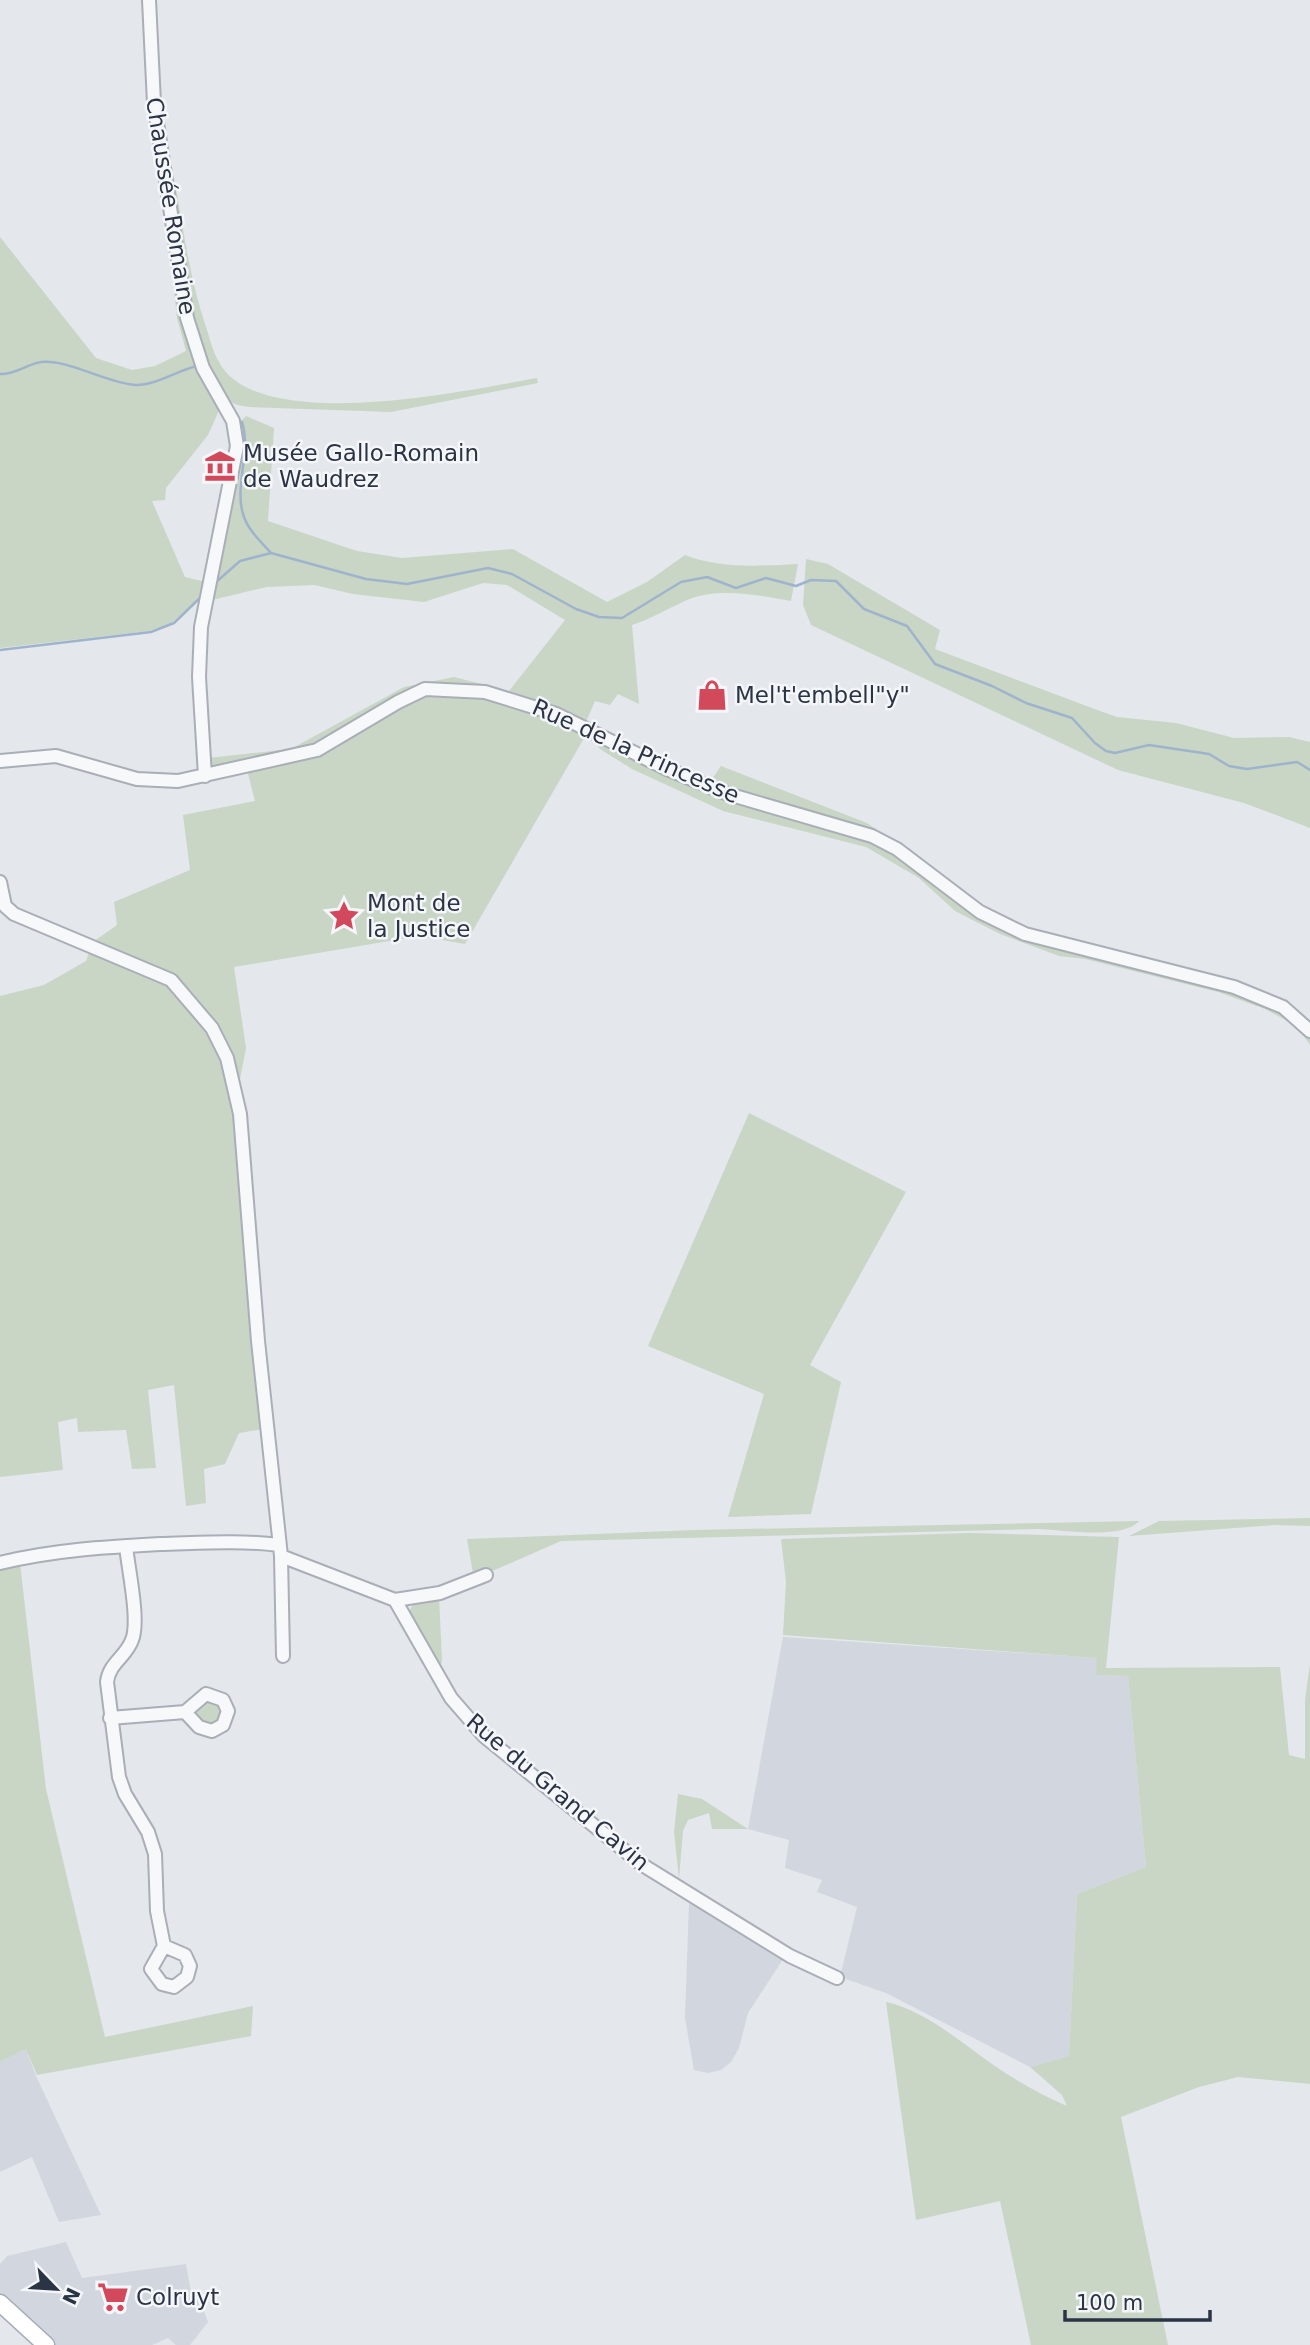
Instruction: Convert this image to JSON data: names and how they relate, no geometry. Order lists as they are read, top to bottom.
{
  "streets": {
    "street": ["Chaussée Romaine", "Rue de la Princesse", "Rue du Grand Cavin"]
  },
  "crossings": [
    ["Chaussée Romaine", "Rue de la Princesse"]
  ],
  "places": {
    "museum": ["Musée Gallo-Romain de Waudrez"],
    "shop": ["Mel't'embell\"y\""],
    "place": ["Mont de la Justice"],
    "supermarket": ["Colruyt"]
  },
  "scale_bar": "100 m",
  "north": "bottom right"
}
